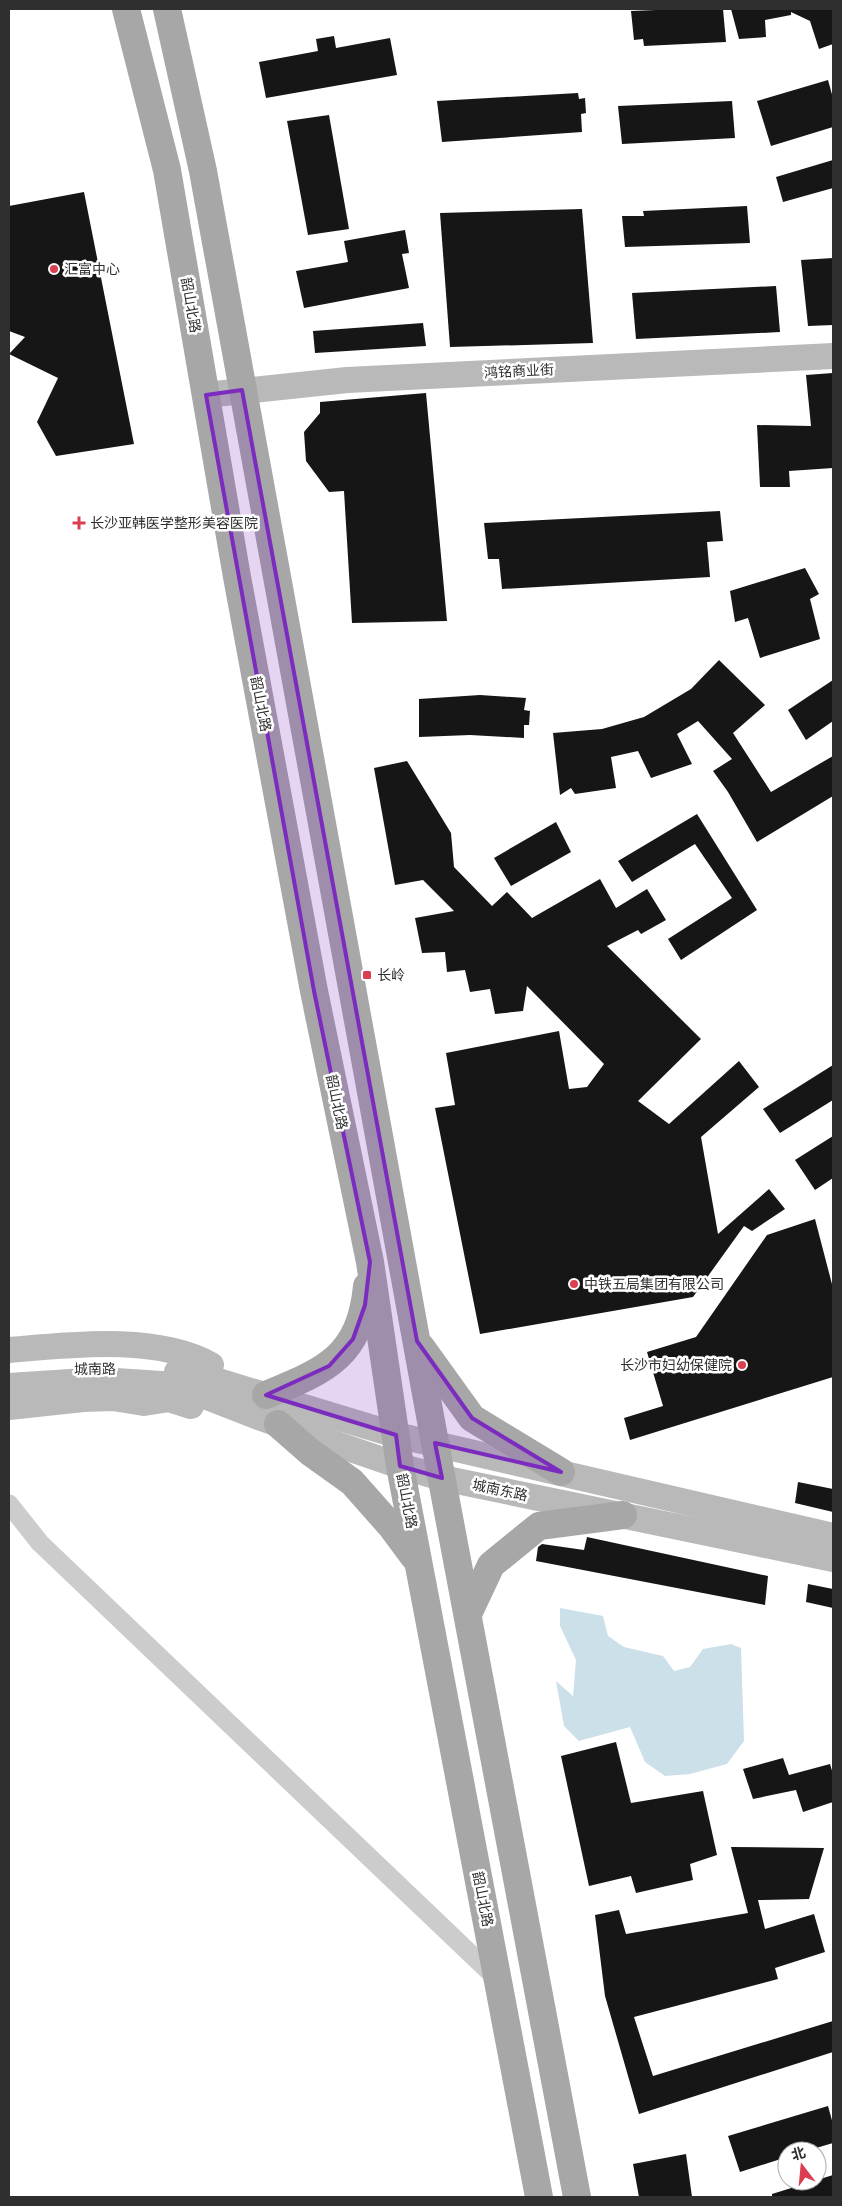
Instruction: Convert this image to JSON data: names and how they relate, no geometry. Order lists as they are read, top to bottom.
{
  "streets": {
    "main road": [
      "韶山北路",
      "鸿铭商业街",
      "城南路",
      "城南东路"
    ]
  },
  "crossings": [
    ["韶山北路", "鸿铭商业街"],
    ["韶山北路", "城南东路"],
    ["城南路", "城南东路"]
  ],
  "places": {
    "other": ["汇富中心", "中铁五局集团有限公司", "长沙市妇幼保健院"],
    "health": ["长沙亚韩医学整形美容医院"],
    "transit": ["长岭"]
  },
  "north": "top"
}
